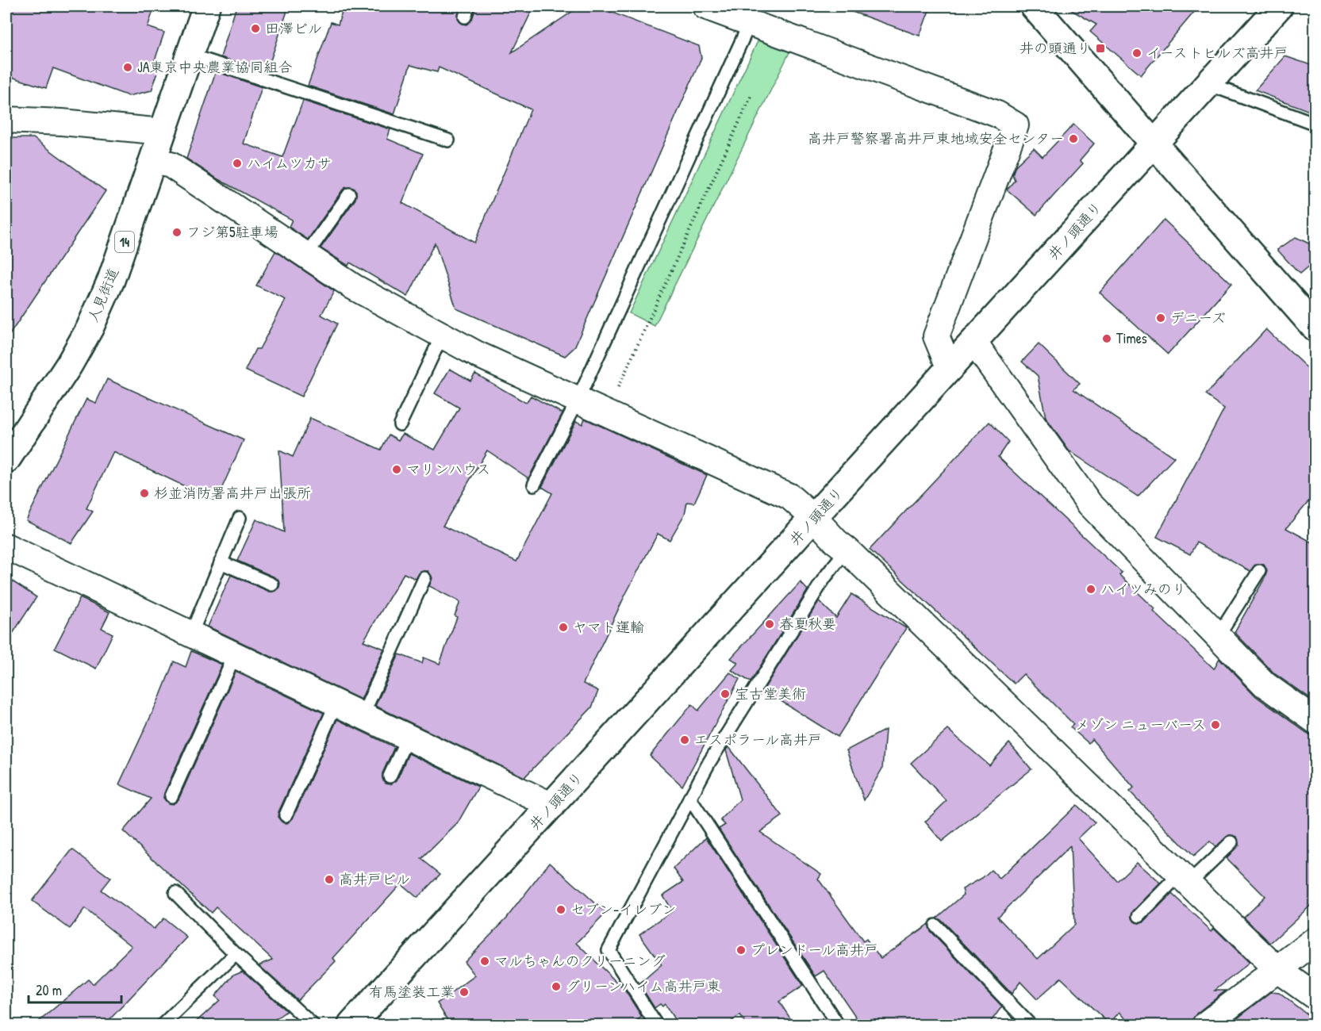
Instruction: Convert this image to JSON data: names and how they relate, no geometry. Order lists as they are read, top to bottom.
{
  "streets": {
    "main road": ["井ノ頭通り", "14", "人見街道"]
  },
  "places": {
    "other": [
      "田澤ビル",
      "イーストヒルズ高井戸",
      "JA東京中央農業協同組合",
      "高井戸警察署高井戸東地域安全センター",
      "ハイムツカサ",
      "フジ第5駐車場",
      "デニーズ",
      "Times",
      "マリンハウス",
      "杉並消防署高井戸出張所",
      "ハイツみのり",
      "春夏秋要",
      "ヤマト運輸",
      "宝古堂美術",
      "メゾン ニューバース",
      "エスポラール高井戸",
      "高井戸ビル",
      "セブン-イレブン",
      "プレンドール高井戸",
      "マルちゃんのクリーニング",
      "グリーンハイム高井戸東",
      "有馬塗装工業"
    ],
    "transit": ["井の頭通り"]
  },
  "scale_bar": "20 m"
}
